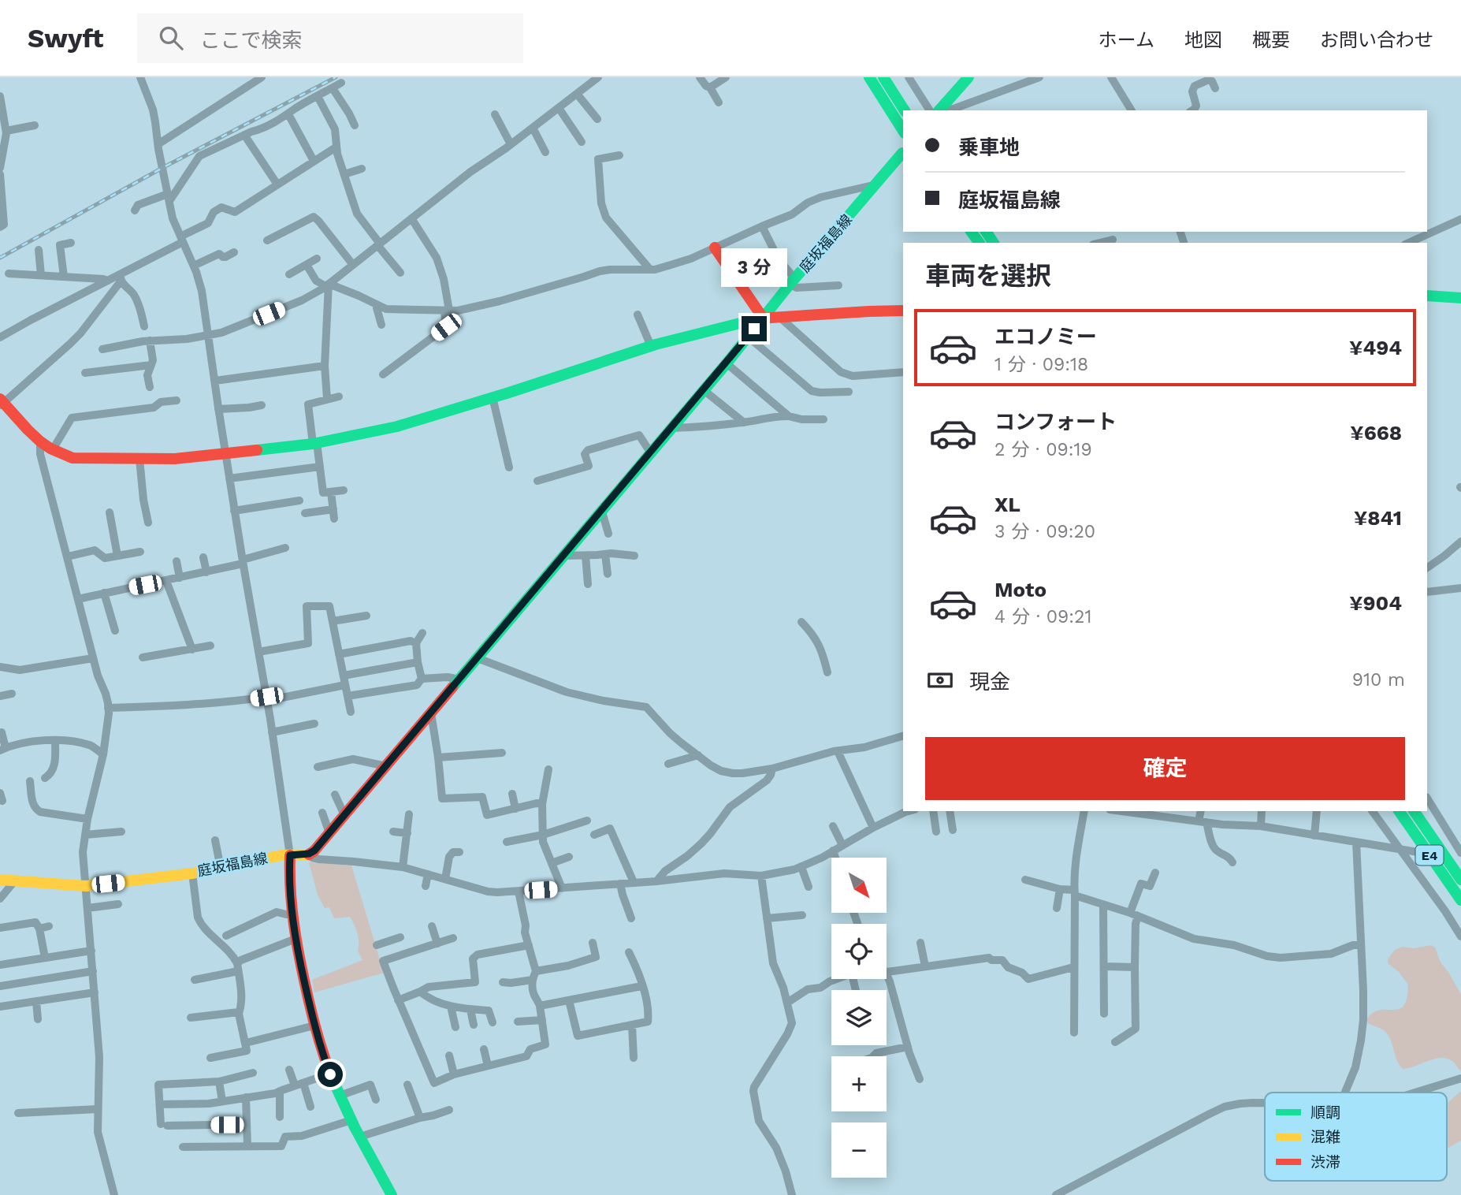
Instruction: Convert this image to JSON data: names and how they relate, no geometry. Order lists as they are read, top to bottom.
{
  "streets": {
    "main road": ["庭坂福島線", "E4"]
  },
  "legend": ["順調", "混雑", "渋滞"],
  "north": "bottom right",
  "page": {
    "header": "Swyft",
    "search": "ここで検索",
    "nav": [
      "ホーム",
      "地図",
      "概要",
      "お問い合わせ"
    ],
    "banner": ["乗車地", "庭坂福島線"],
    "heading": "車両を選択",
    "bubble": "3 分",
    "list": [
      {
        "name": "エコノミー",
        "note": "1 分 · 09:18",
        "value": "¥494"
      },
      {
        "name": "コンフォート",
        "note": "2 分 · 09:19",
        "value": "¥668"
      },
      {
        "name": "XL",
        "note": "3 分 · 09:20",
        "value": "¥841"
      },
      {
        "name": "Moto",
        "note": "4 分 · 09:21",
        "value": "¥904"
      }
    ],
    "pay": ["現金", "910 m"],
    "buttons": "確定",
    "map_buttons": ["+", "−"]
  }
}
